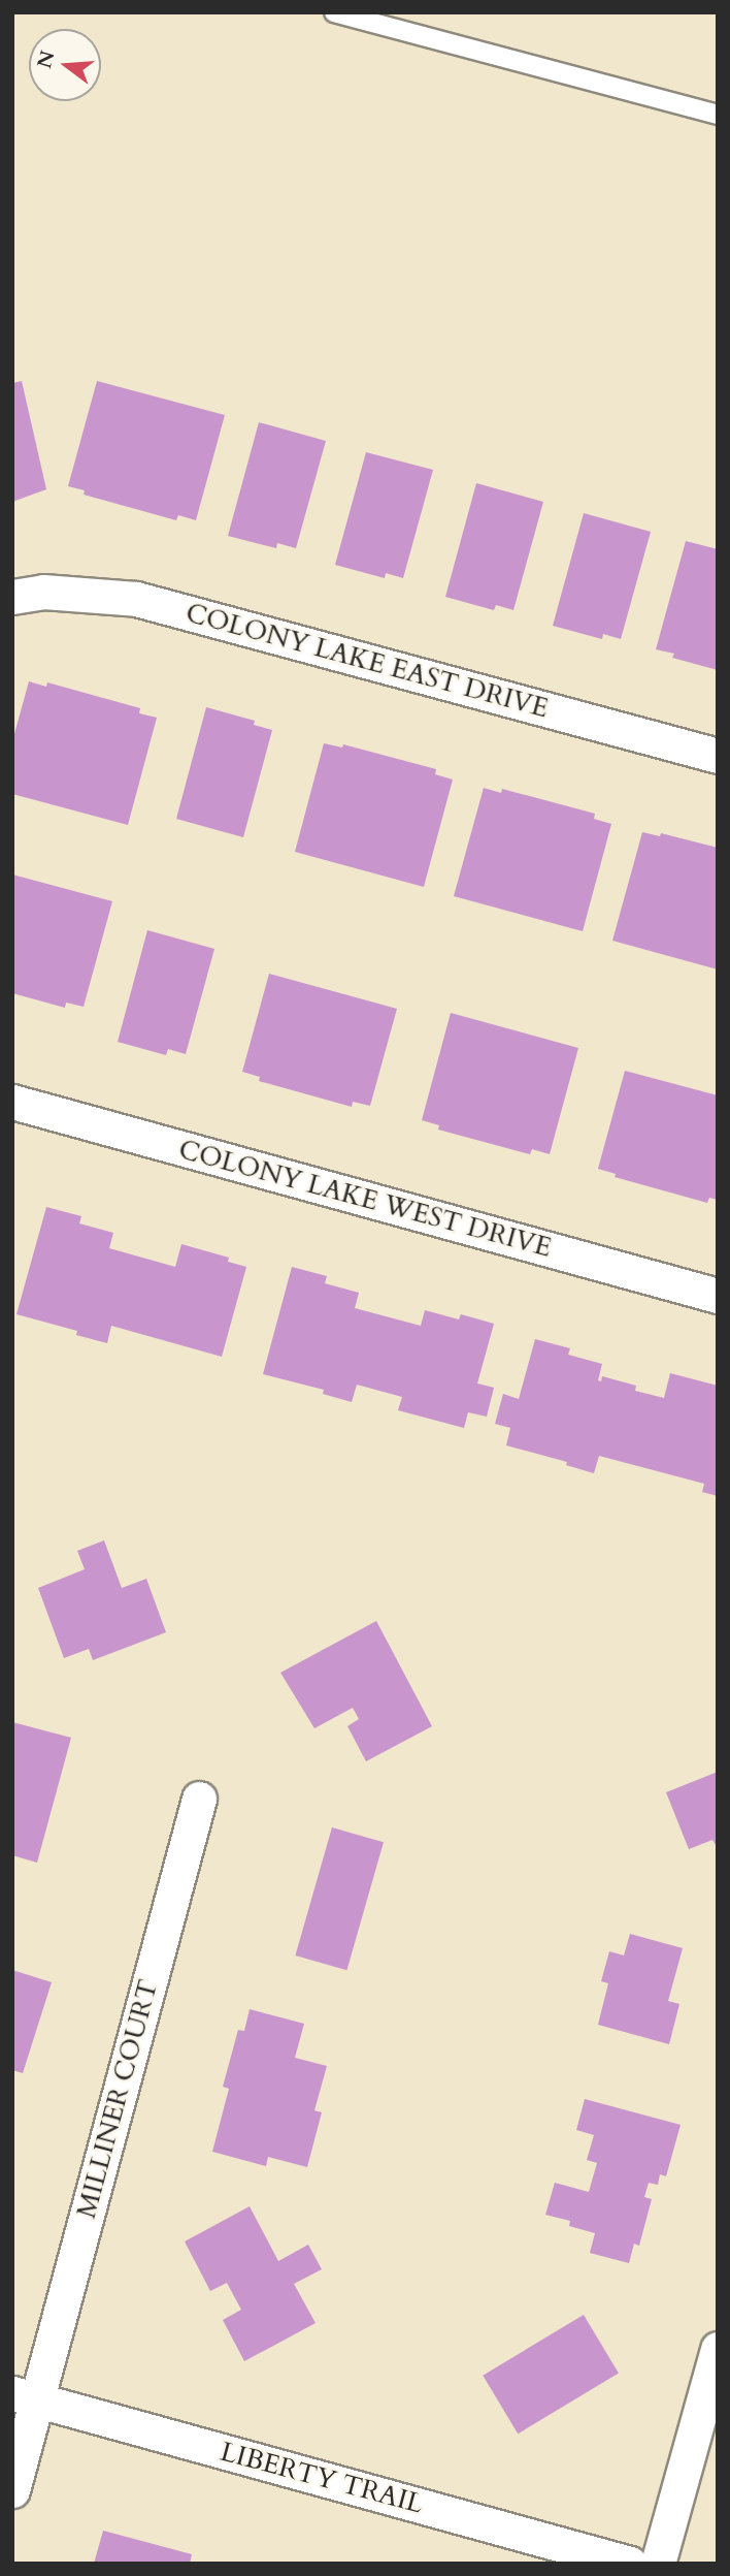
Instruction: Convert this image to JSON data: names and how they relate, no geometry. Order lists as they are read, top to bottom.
{
  "streets": {
    "street": [
      "COLONY LAKE EAST DRIVE",
      "COLONY LAKE WEST DRIVE",
      "MILLINER COURT",
      "LIBERTY TRAIL"
    ]
  },
  "crossings": [
    ["MILLINER COURT", "LIBERTY TRAIL"]
  ],
  "north": "left"
}
